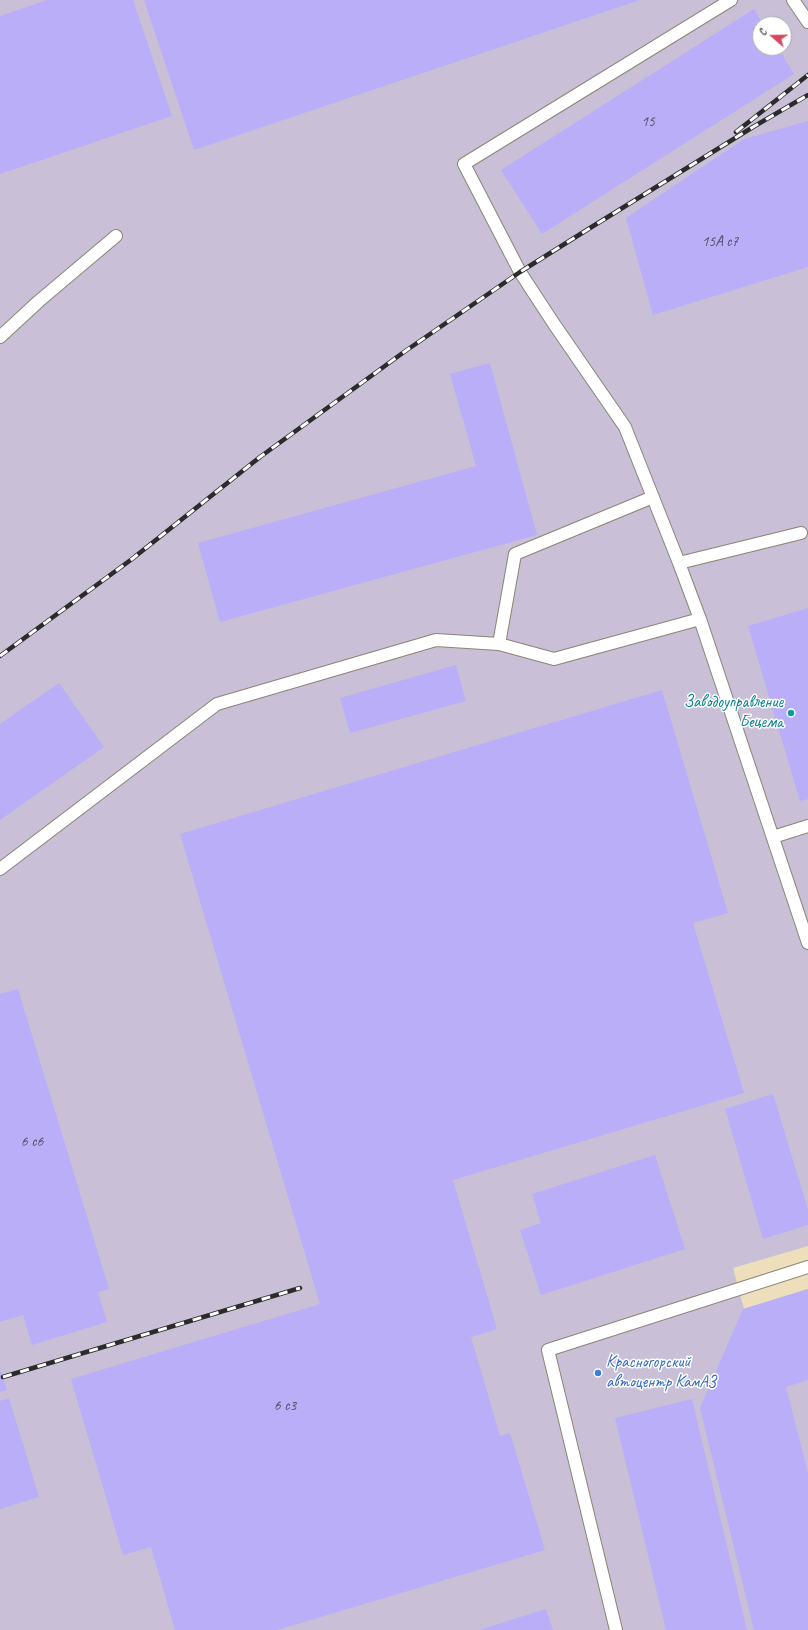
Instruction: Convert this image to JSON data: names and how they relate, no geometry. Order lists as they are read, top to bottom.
{
  "places": ["Заводоуправление Бецема", "Красногорский автоцентр КамАЗ"],
  "house_numbers": [
    "15",
    "15А с7",
    "6 c6",
    "6 c3"
  ],
  "north": "left"
}
